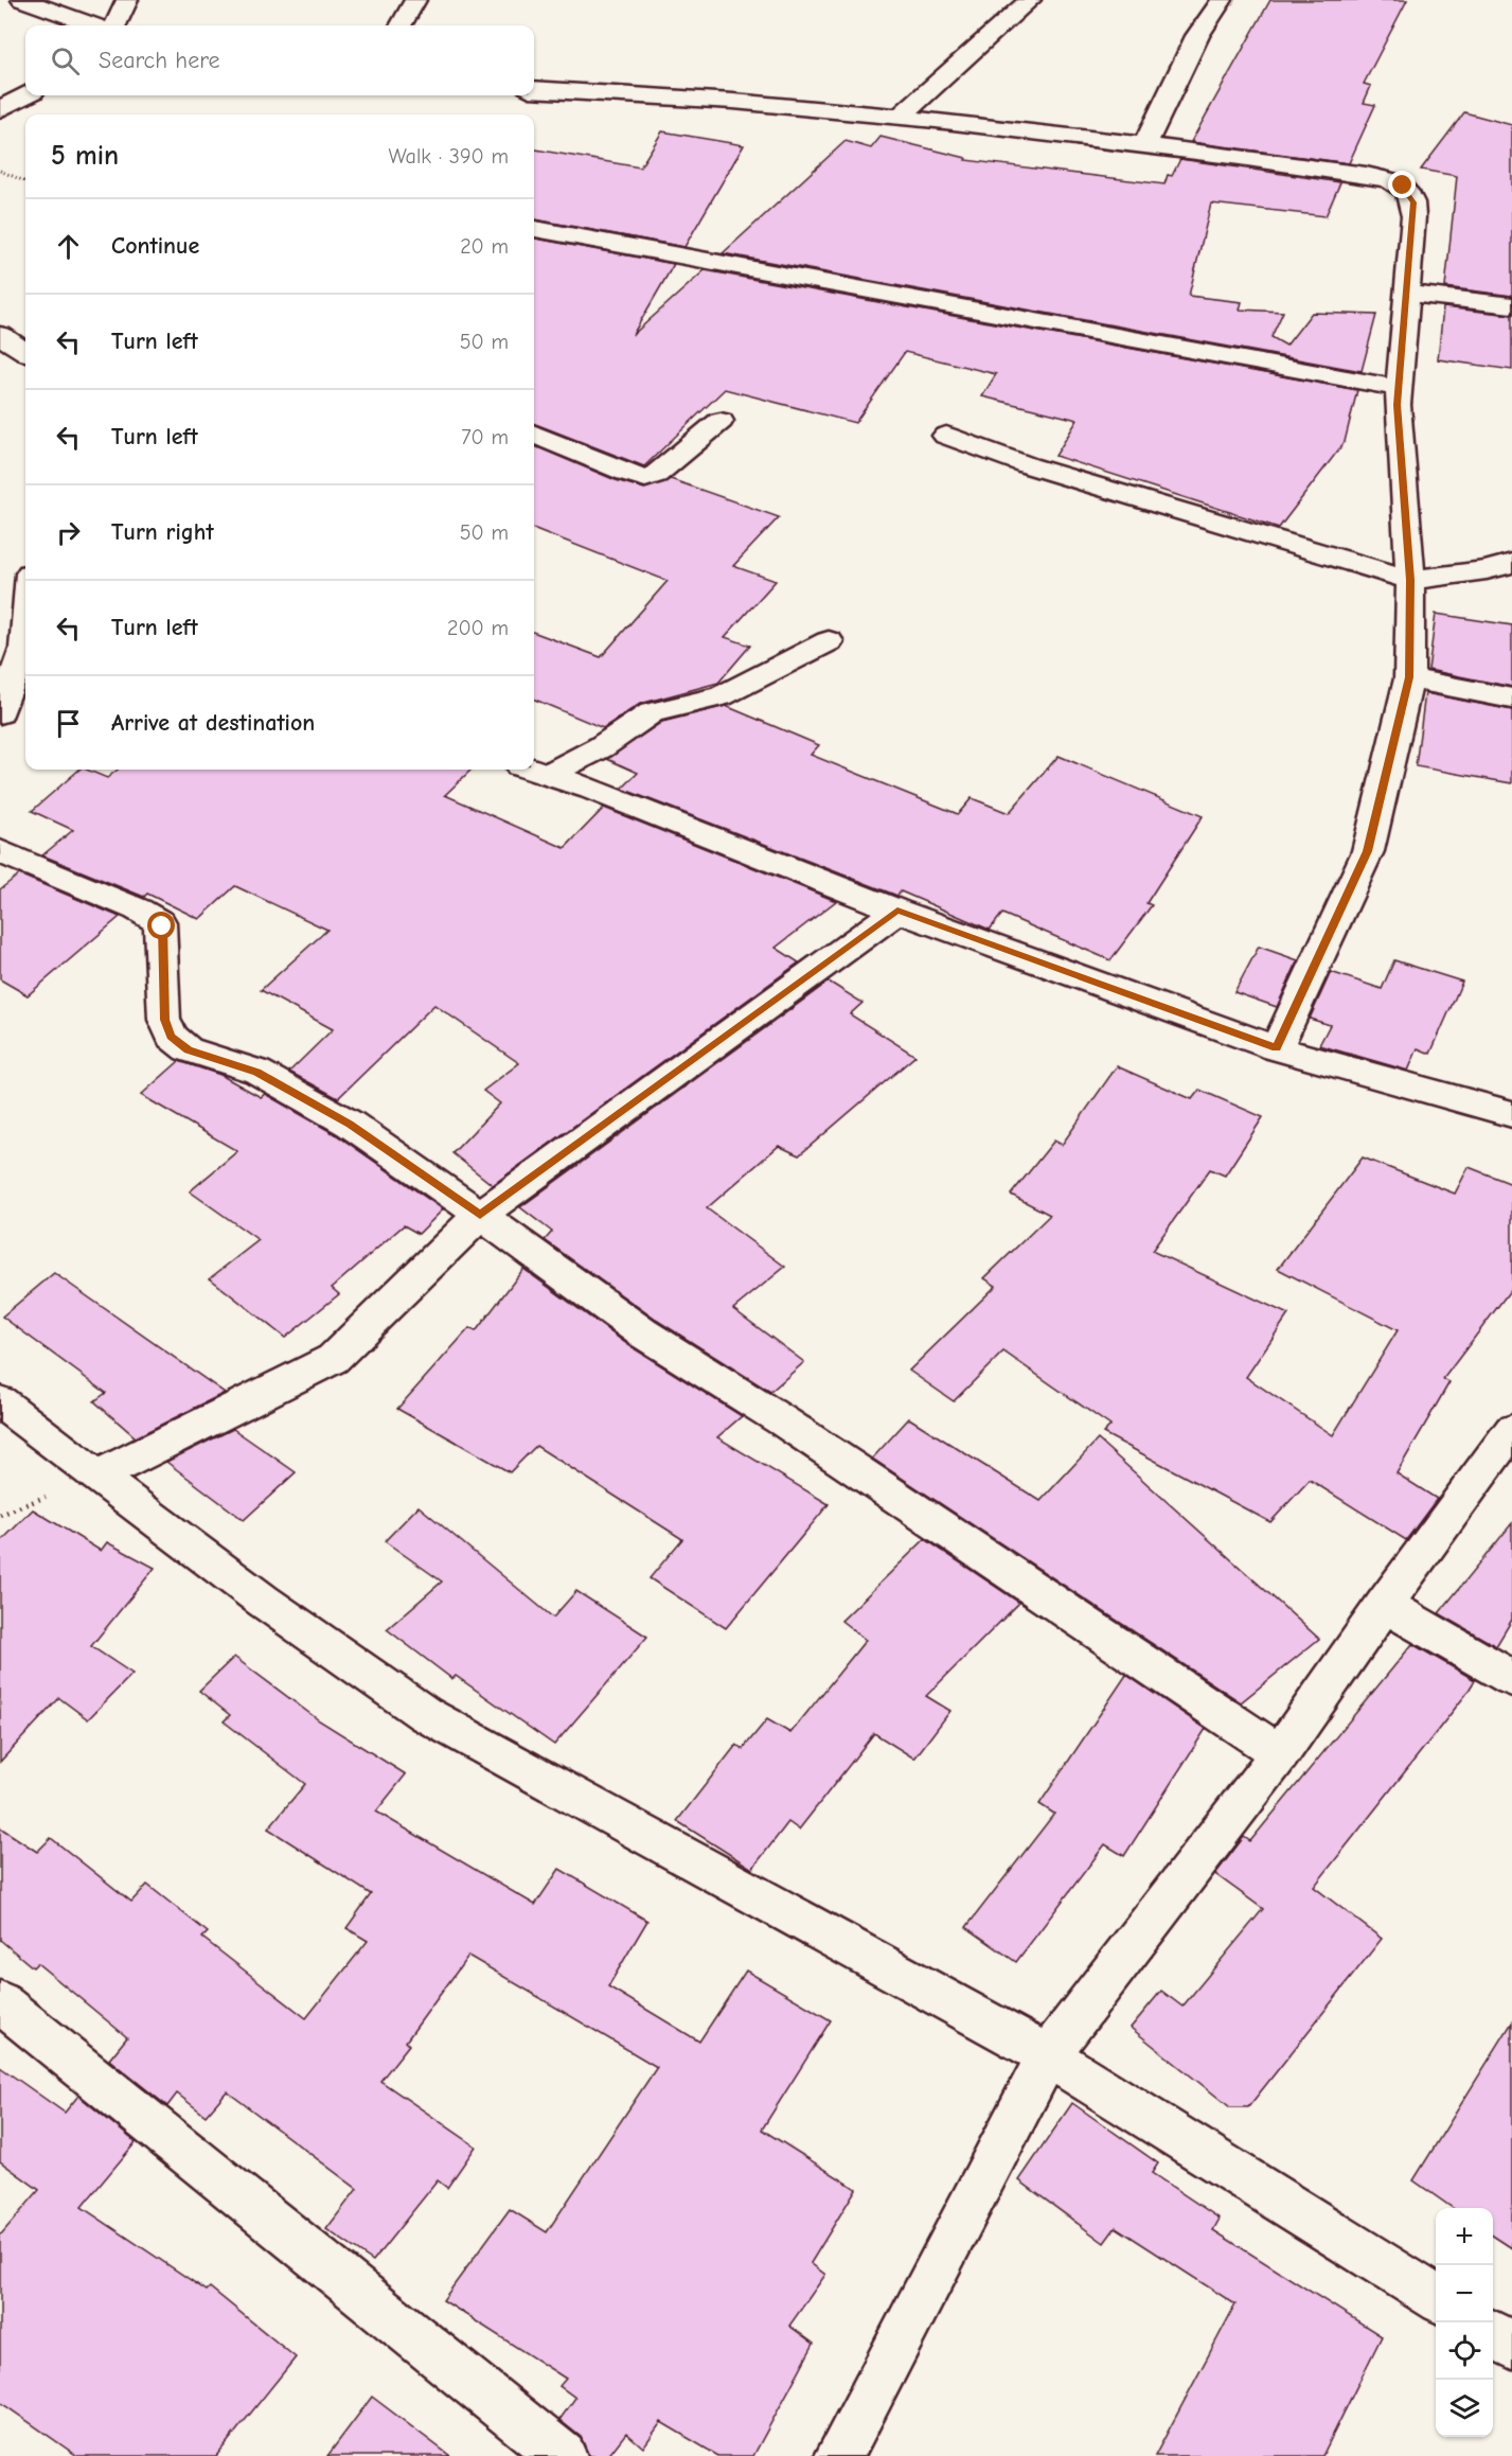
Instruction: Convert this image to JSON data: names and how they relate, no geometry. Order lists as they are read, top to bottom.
{
  "page": {
    "search": "Search here",
    "heading": ["5 min", "Walk · 390 m"],
    "list": [
      ["Continue", "20 m"],
      ["Turn left", "50 m"],
      ["Turn left", "70 m"],
      ["Turn right", "50 m"],
      ["Turn left", "200 m"],
      "Arrive at destination"
    ],
    "map_buttons": ["+", "−"]
  }
}
